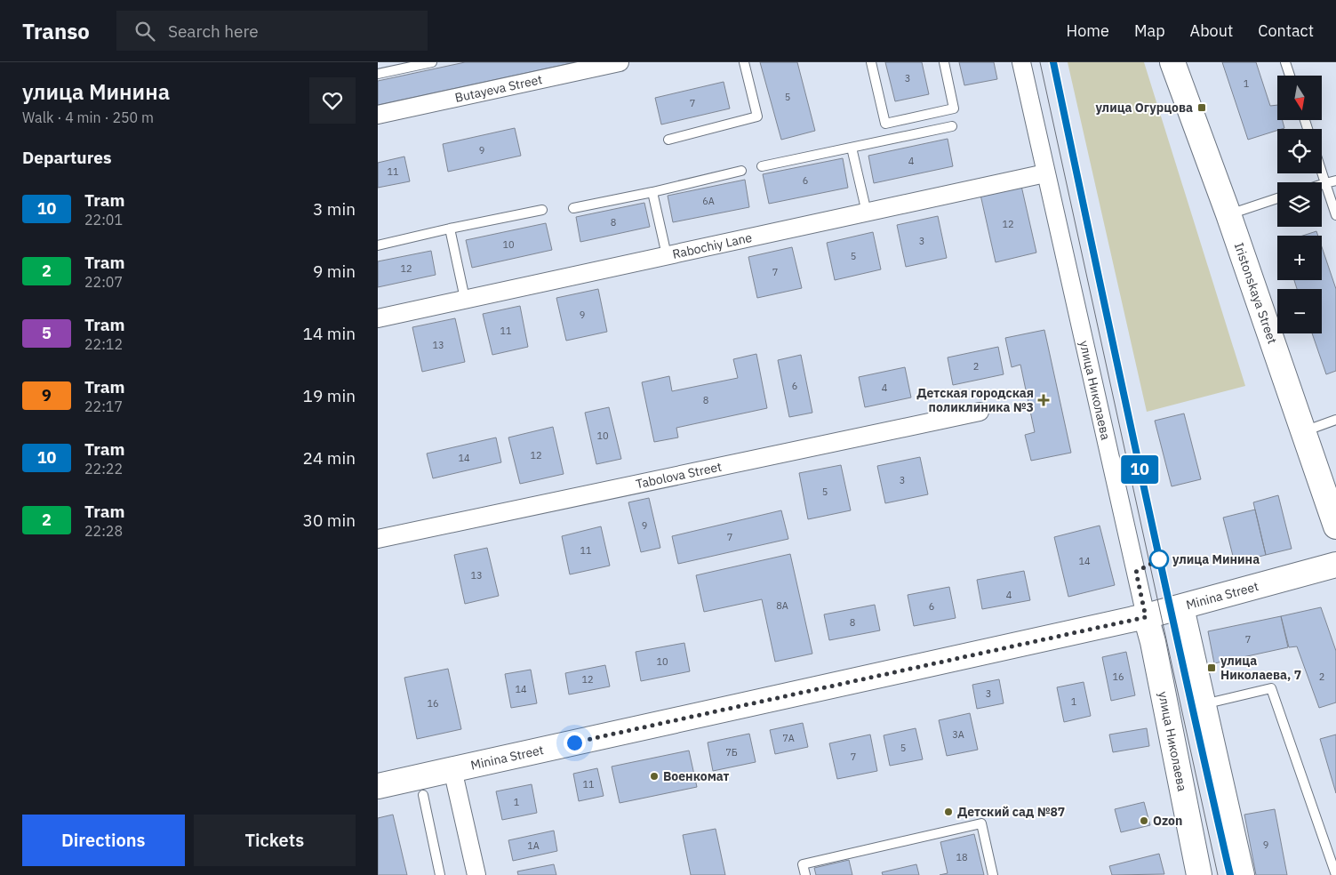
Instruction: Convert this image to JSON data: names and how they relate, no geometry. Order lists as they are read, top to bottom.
{
  "streets": {
    "street": [
      "Butayeva Street",
      "Rabochiy Lane",
      "Iristonskaya Street",
      "улица Николаева",
      "Tabolova Street",
      "Minina Street"
    ]
  },
  "crossings": [
    ["Rabochiy Lane", "улица Николаева"],
    ["улица Николаева", "Minina Street"]
  ],
  "places": {
    "transit": ["улица Огурцова", "улица Николаева, 7"],
    "health": ["Детская городская поликлиника №3"],
    "other": [
      "улица Минина",
      "Военкомат",
      "Детский сад №87",
      "Ozon"
    ]
  },
  "lines": ["tram line 10"],
  "house_numbers": [
    "3",
    "1",
    "5",
    "7",
    "9",
    "4",
    "11",
    "6",
    "6А",
    "8",
    "12",
    "3",
    "10",
    "5",
    "12",
    "7",
    "9",
    "11",
    "13",
    "2",
    "6",
    "4",
    "8",
    "10",
    "12",
    "14",
    "3",
    "5",
    "9",
    "7",
    "11",
    "14",
    "13",
    "4",
    "8А",
    "6",
    "8",
    "7",
    "10",
    "16",
    "2",
    "12",
    "14",
    "3",
    "1",
    "16",
    "3А",
    "7А",
    "5",
    "7Б",
    "7",
    "11",
    "1",
    "9",
    "1А",
    "18"
  ],
  "north": "bottom",
  "page": {
    "header": "Transo",
    "search": "Search here",
    "nav": [
      "Home",
      "Map",
      "About",
      "Contact"
    ],
    "heading": [
      ["улица Минина", "Walk · 4 min · 250 m"],
      "Departures"
    ],
    "on_map": "10",
    "map_buttons": ["+", "−"],
    "list": [
      {
        "mark": "10",
        "name": "Tram",
        "note": "22:01",
        "value": "3 min"
      },
      {
        "mark": "2",
        "name": "Tram",
        "note": "22:07",
        "value": "9 min"
      },
      {
        "mark": "5",
        "name": "Tram",
        "note": "22:12",
        "value": "14 min"
      },
      {
        "mark": "9",
        "name": "Tram",
        "note": "22:17",
        "value": "19 min"
      },
      {
        "mark": "10",
        "name": "Tram",
        "note": "22:22",
        "value": "24 min"
      },
      {
        "mark": "2",
        "name": "Tram",
        "note": "22:28",
        "value": "30 min"
      }
    ],
    "buttons": ["Directions", "Tickets"]
  }
}
